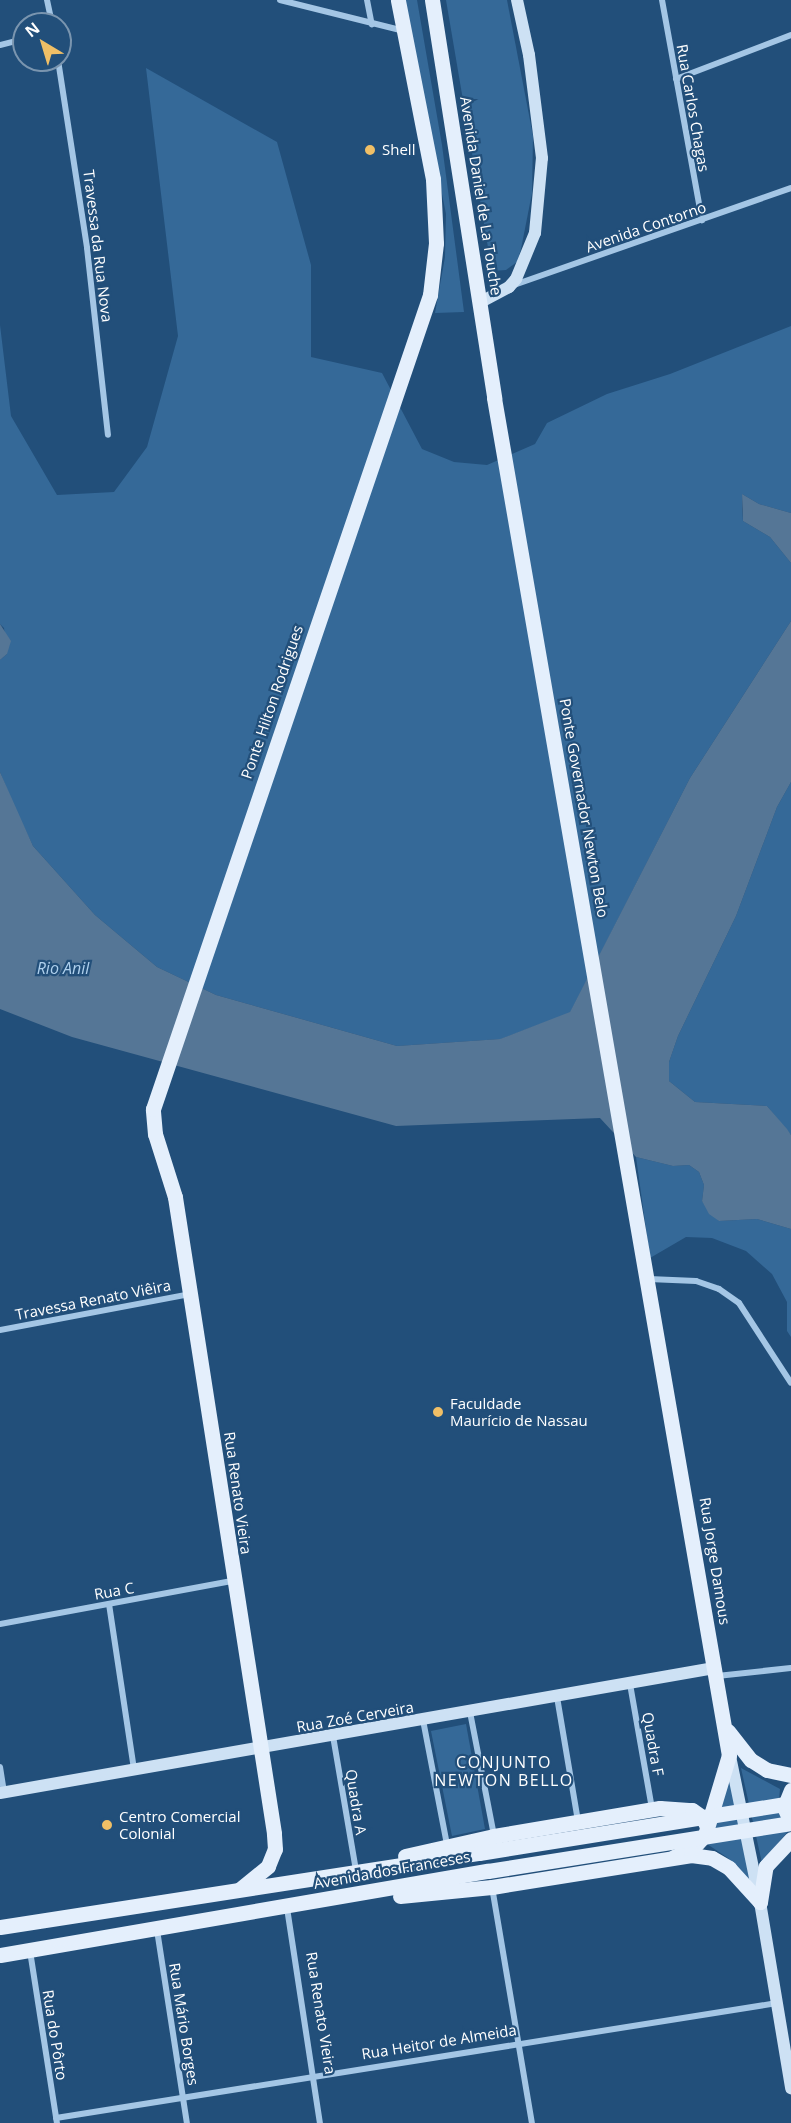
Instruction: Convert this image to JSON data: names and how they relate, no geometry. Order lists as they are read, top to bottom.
{
  "streets": {
    "main road": [
      "Avenida Daniel de La Touche",
      "Ponte Hilton Rodrigues",
      "Ponte Governador Newton Belo",
      "Rua Renato Vieira",
      "Rua Jorge Damous",
      "Avenida dos Franceses"
    ],
    "street": [
      "Rua Carlos Chagas",
      "Avenida Contorno",
      "Travessa da Rua Nova",
      "Travessa Renato Viêira",
      "Rua C",
      "Rua Zoé Cerveira",
      "Quadra F",
      "Quadra A",
      "Rua Mário Borges",
      "Rua do Pôrto",
      "Rua Heitor de Almeida"
    ]
  },
  "crossings": [
    ["Rua Carlos Chagas", "Avenida Contorno"],
    ["Avenida Daniel de La Touche", "Ponte Governador Newton Belo"],
    ["Ponte Hilton Rodrigues", "Rua Renato Vieira"],
    ["Ponte Governador Newton Belo", "Rua Jorge Damous"],
    ["Travessa Renato Viêira", "Rua Renato Vieira"],
    ["Rua Renato Vieira", "Rua C"],
    ["Rua Renato Vieira", "Rua Zoé Cerveira"],
    ["Rua Renato Vieira", "Avenida dos Franceses"],
    ["Rua Renato Vieira", "Rua Heitor de Almeida"],
    ["Rua Jorge Damous", "Rua Zoé Cerveira"],
    ["Rua Jorge Damous", "Rua Heitor de Almeida"],
    ["Rua Zoé Cerveira", "Quadra F"],
    ["Rua Zoé Cerveira", "Quadra A"],
    ["Quadra A", "Avenida dos Franceses"],
    ["Avenida dos Franceses", "Rua Mário Borges"],
    ["Avenida dos Franceses", "Rua do Pôrto"],
    ["Rua Mário Borges", "Rua Heitor de Almeida"],
    ["Rua do Pôrto", "Rua Heitor de Almeida"]
  ],
  "districts": ["CONJUNTO NEWTON BELLO"],
  "water": ["Rio Anil"],
  "places": ["Shell", "Faculdade Maurício de Nassau", "Centro Comercial Colonial"],
  "north": "top left"
}
